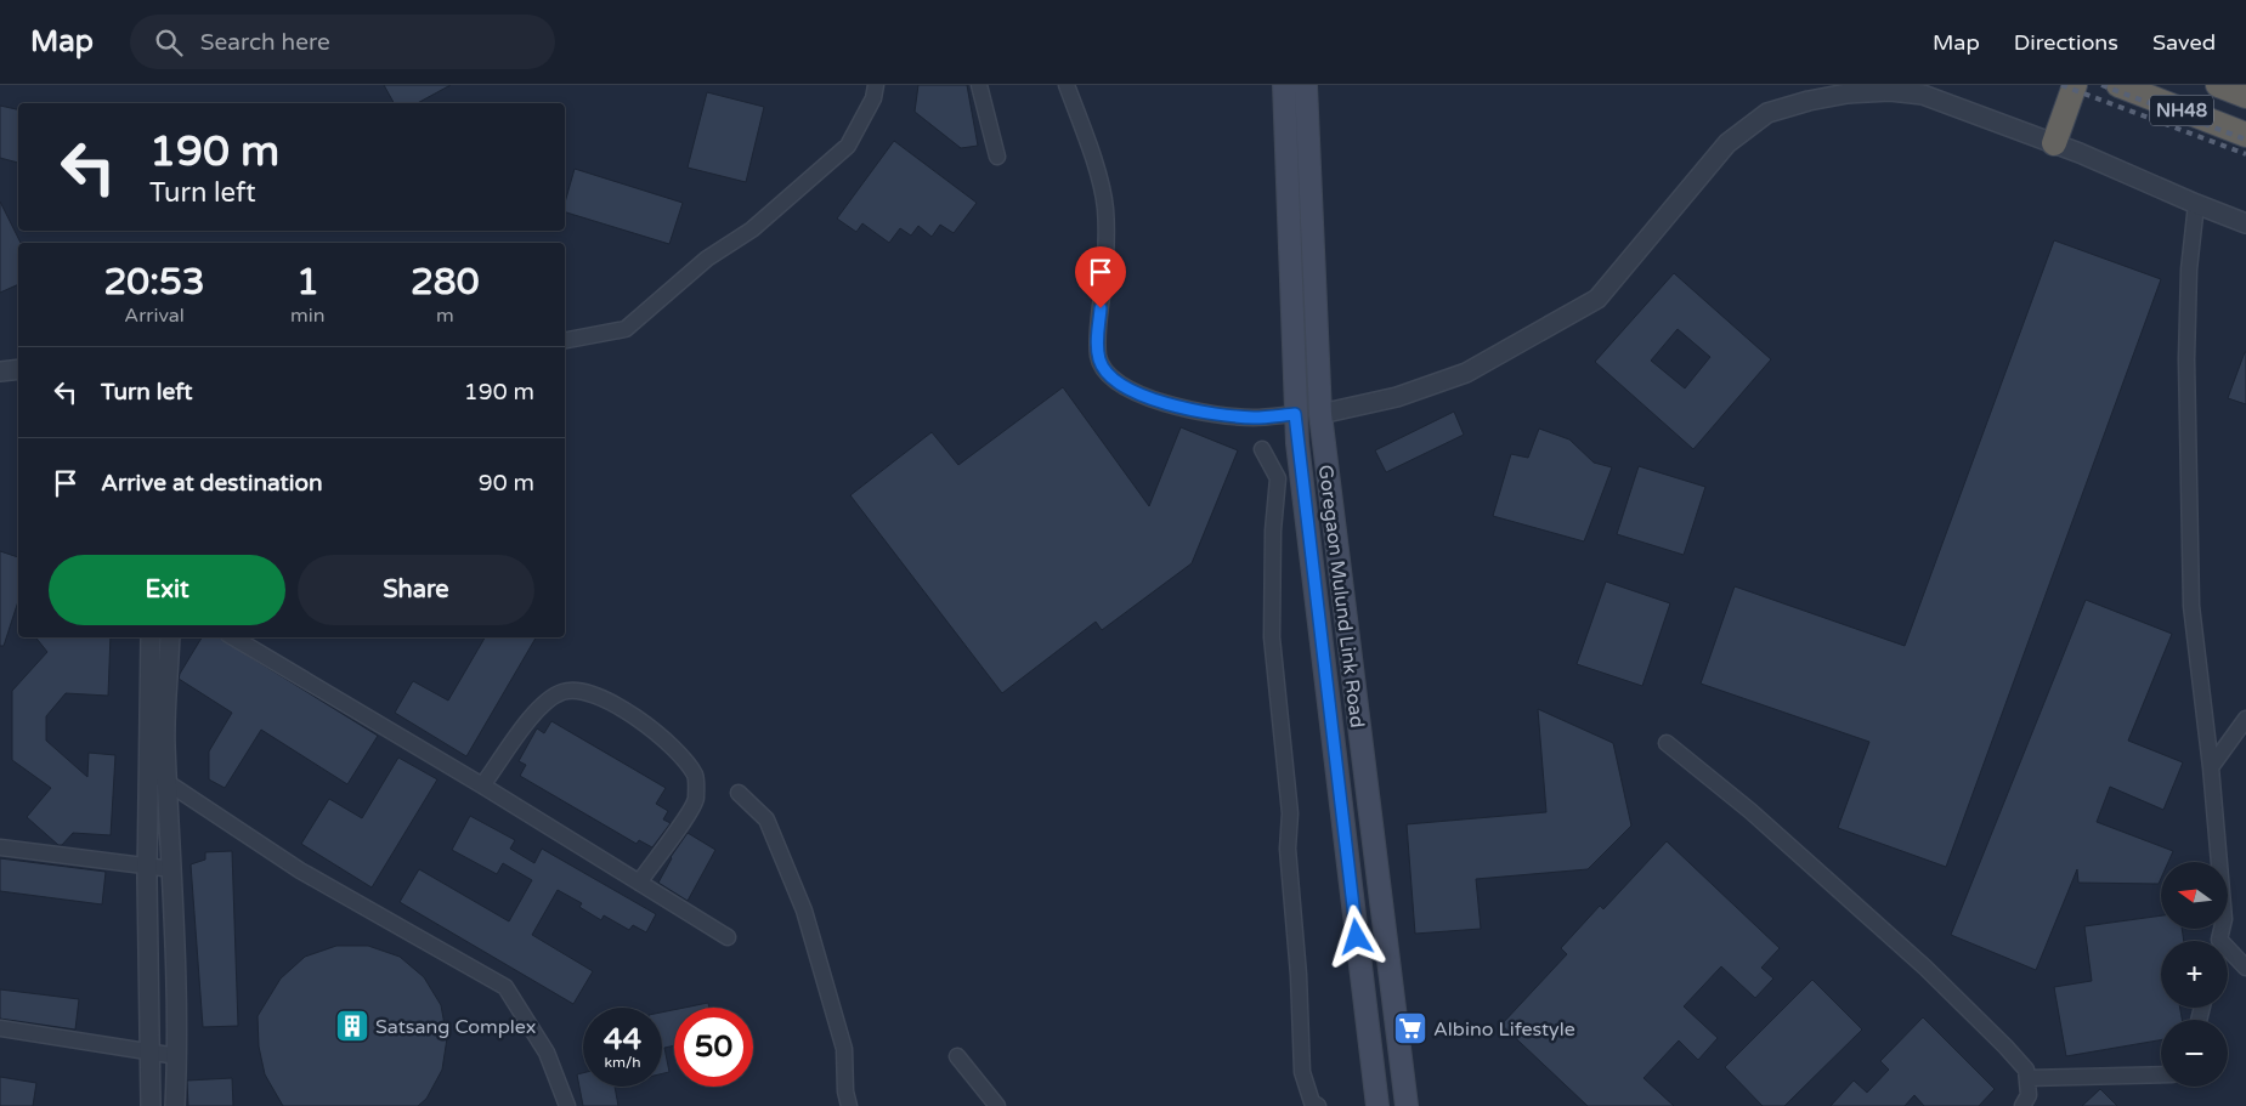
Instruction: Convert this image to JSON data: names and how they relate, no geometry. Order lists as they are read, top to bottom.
{
  "streets": {
    "highway": ["NH48"],
    "main road": ["Goregaon Mulund Link Road"]
  },
  "places": {
    "building": ["Satsang Complex"],
    "supermarket": ["Albino Lifestyle"]
  },
  "north": "left",
  "page": {
    "header": "Map",
    "search": "Search here",
    "nav": ["Map", "Directions", "Saved"],
    "turn": ["190 m", "Turn left"],
    "eta": [
      "20:53",
      "Arrival",
      "1",
      "min",
      "280",
      "m"
    ],
    "list": [
      {
        "name": "Turn left",
        "value": "190 m"
      },
      {
        "name": "Arrive at destination",
        "value": "90 m"
      }
    ],
    "buttons": ["Exit", "Share"],
    "map_buttons": ["+", "−"],
    "speed": "44 km/h",
    "limit": "50"
  }
}
